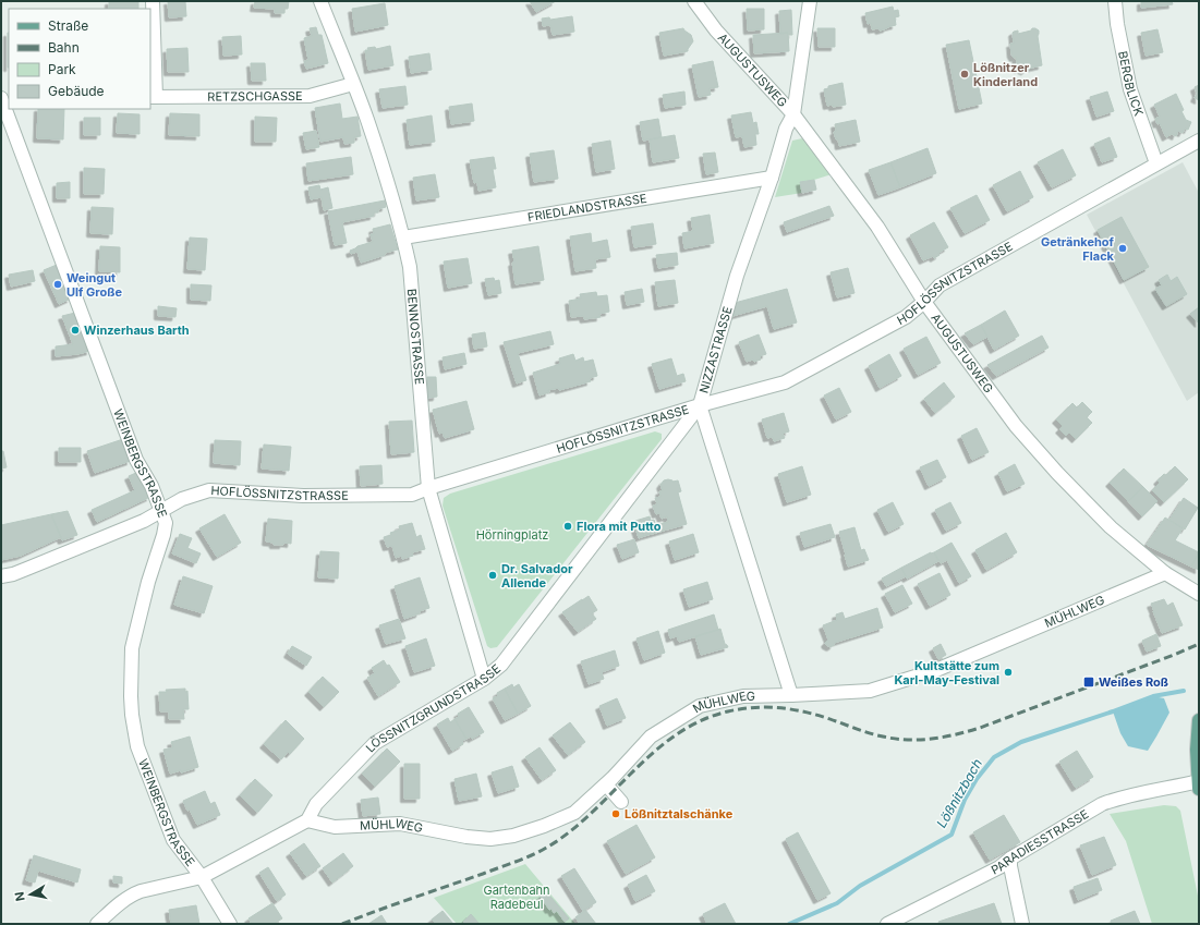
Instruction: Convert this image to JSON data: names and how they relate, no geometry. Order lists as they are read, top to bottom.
{
  "streets": {
    "street": [
      "AUGUSTUSWEG",
      "BERGBLICK",
      "RETZSCHGASSE",
      "FRIEDLANDSTRASSE",
      "HOFLÖSSNITZSTRASSE",
      "BENNOSTRASSE",
      "NIZZASTRASSE",
      "WEINBERGSTRASSE",
      "MÜHLWEG",
      "LÖSSNITZGRUNDSTRASSE",
      "PARADIESSTRASSE"
    ]
  },
  "crossings": [
    ["AUGUSTUSWEG", "HOFLÖSSNITZSTRASSE"],
    ["AUGUSTUSWEG", "NIZZASTRASSE"],
    ["AUGUSTUSWEG", "MÜHLWEG"],
    ["BERGBLICK", "HOFLÖSSNITZSTRASSE"],
    ["RETZSCHGASSE", "BENNOSTRASSE"],
    ["FRIEDLANDSTRASSE", "BENNOSTRASSE"],
    ["FRIEDLANDSTRASSE", "NIZZASTRASSE"],
    ["HOFLÖSSNITZSTRASSE", "BENNOSTRASSE"],
    ["HOFLÖSSNITZSTRASSE", "NIZZASTRASSE"],
    ["HOFLÖSSNITZSTRASSE", "WEINBERGSTRASSE"],
    ["HOFLÖSSNITZSTRASSE", "LÖSSNITZGRUNDSTRASSE"],
    ["BENNOSTRASSE", "LÖSSNITZGRUNDSTRASSE"],
    ["NIZZASTRASSE", "MÜHLWEG"],
    ["NIZZASTRASSE", "LÖSSNITZGRUNDSTRASSE"],
    ["MÜHLWEG", "LÖSSNITZGRUNDSTRASSE"]
  ],
  "water": ["Lößnitzbach"],
  "parks": ["Hörningplatz", "Gartenbahn Radebeul"],
  "places": {
    "other": [
      "Lößnitzer Kinderland",
      "Getränkehof Flack",
      "Weingut Ulf Große",
      "Winzerhaus Barth",
      "Flora mit Putto",
      "Dr. Salvador Allende",
      "Kultstätte zum Karl-May-Festival",
      "Lößnitztalschänke"
    ],
    "transit": ["Weißes Roß"]
  },
  "legend": [
    "Straße",
    "Bahn",
    "Park",
    "Gebäude"
  ],
  "north": "left"
}
